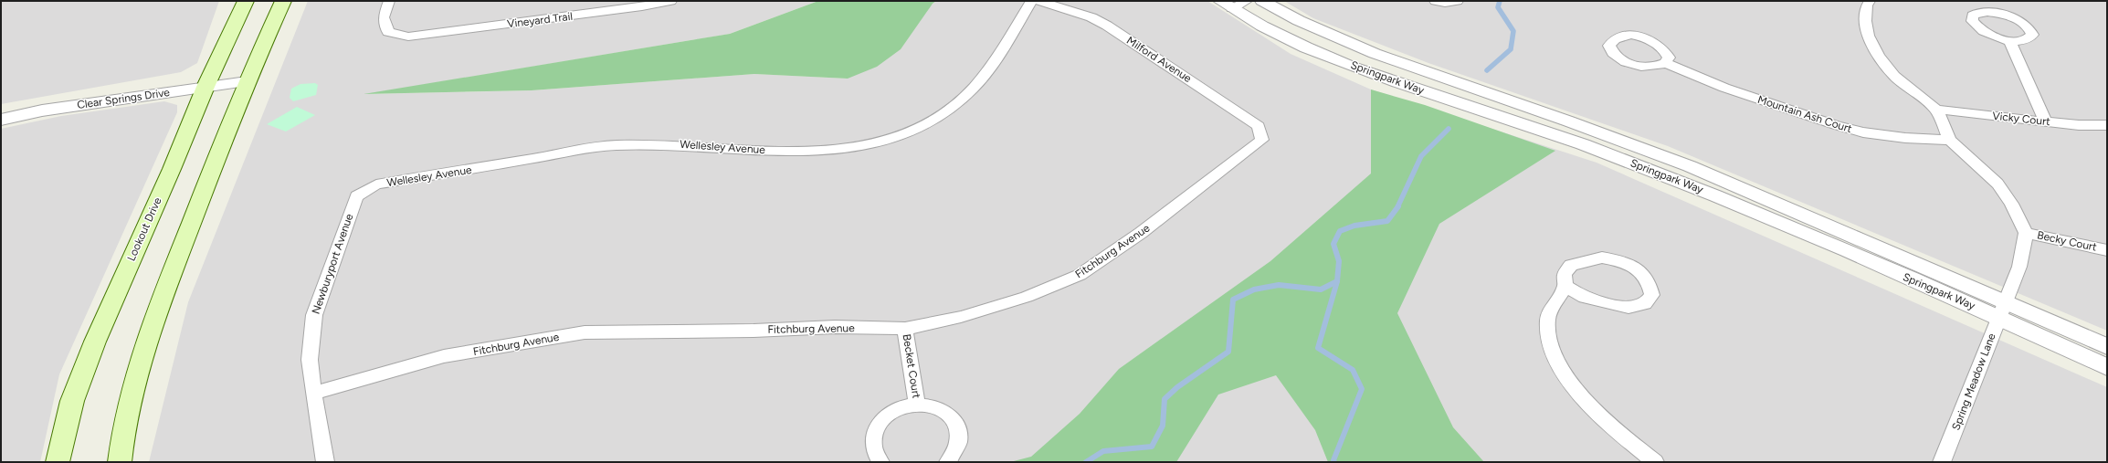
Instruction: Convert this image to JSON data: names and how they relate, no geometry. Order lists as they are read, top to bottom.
{
  "streets": {
    "main road": ["Lookout Drive"],
    "street": [
      "Vineyard Trail",
      "Milford Avenue",
      "Springpark Way",
      "Clear Springs Drive",
      "Mountain Ash Court",
      "Vicky Court",
      "Wellesley Avenue",
      "Becky Court",
      "Fitchburg Avenue",
      "Newburyport Avenue",
      "Becket Court",
      "Spring Meadow Lane"
    ]
  },
  "crossings": [
    ["Milford Avenue", "Fitchburg Avenue"],
    ["Springpark Way", "Spring Meadow Lane"],
    ["Clear Springs Drive", "Lookout Drive"],
    ["Wellesley Avenue", "Newburyport Avenue"],
    ["Becky Court", "Spring Meadow Lane"],
    ["Fitchburg Avenue", "Newburyport Avenue"],
    ["Fitchburg Avenue", "Becket Court"]
  ]
}
